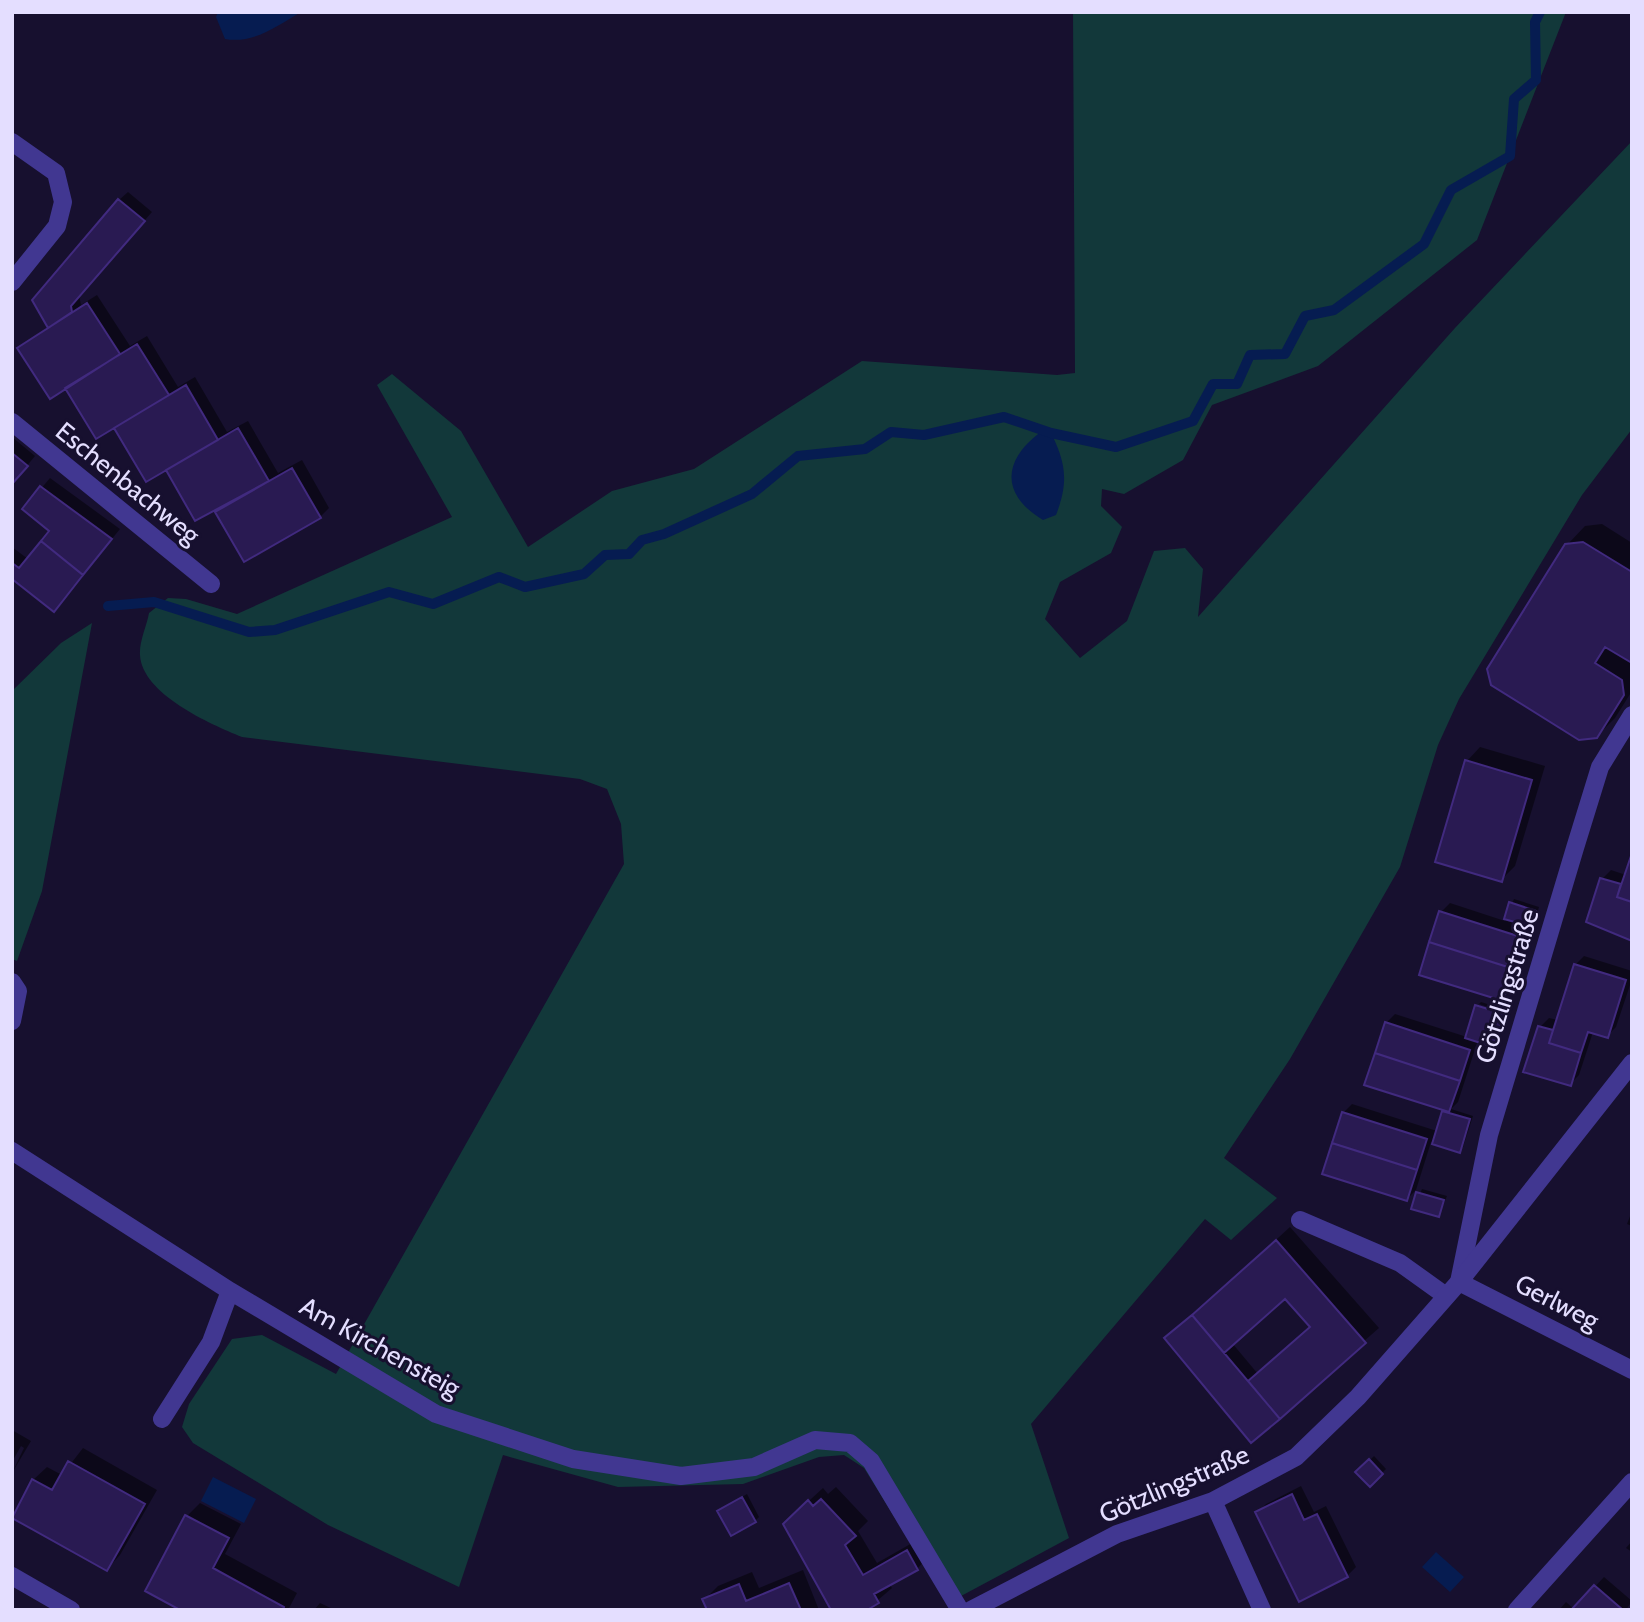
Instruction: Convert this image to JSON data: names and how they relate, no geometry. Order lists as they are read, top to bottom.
{
  "streets": {
    "street": [
      "Eschenbachweg",
      "Götzlingstraße",
      "Gerlweg",
      "Am Kirchensteig"
    ]
  },
  "crossings": [
    ["Götzlingstraße", "Gerlweg"]
  ]
}
